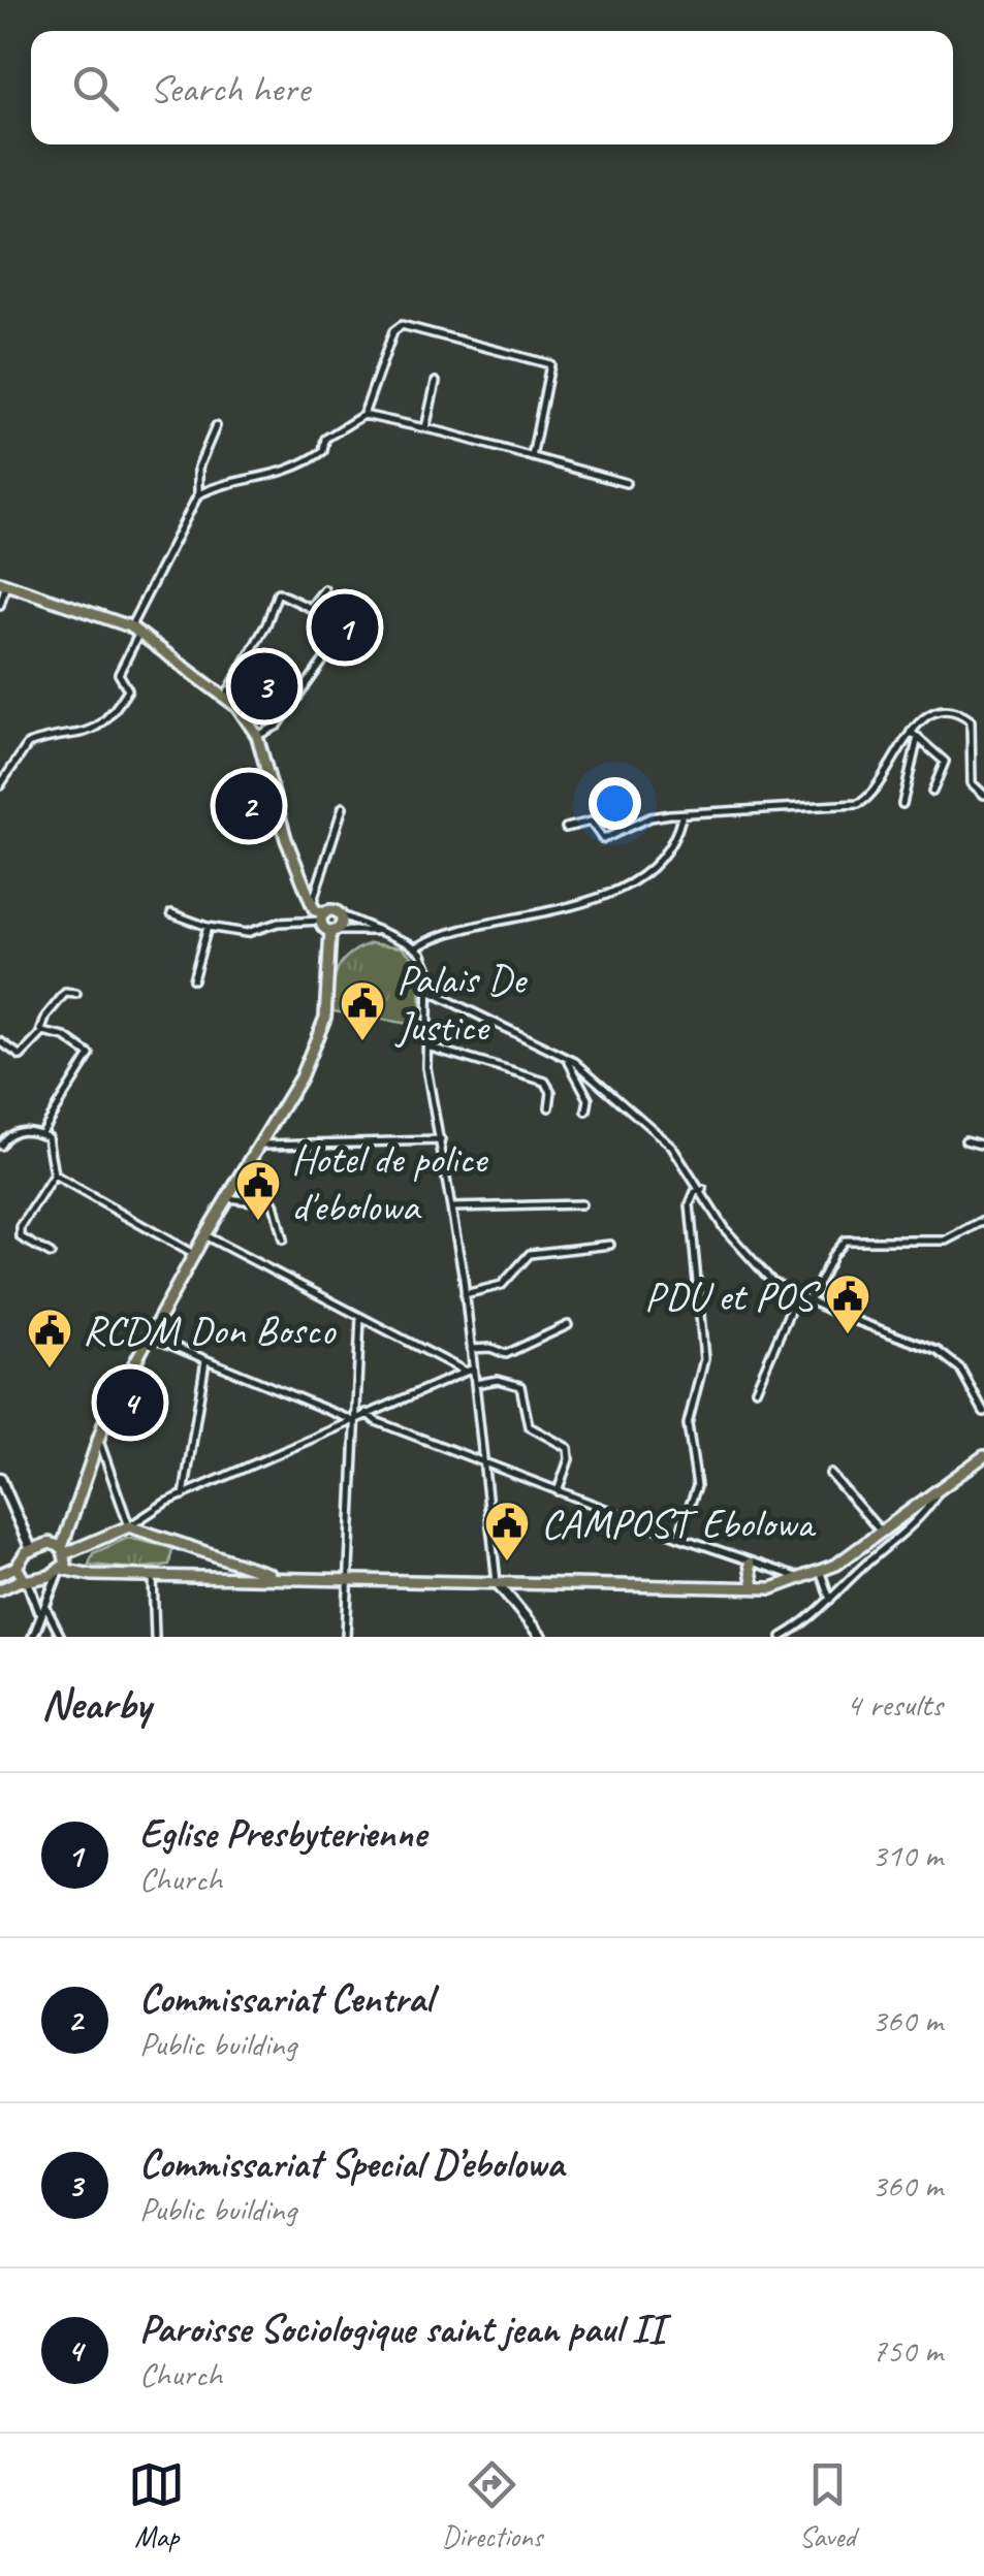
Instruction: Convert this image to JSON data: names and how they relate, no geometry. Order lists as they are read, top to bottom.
{
  "places": {
    "public building": [
      "Palais De Justice",
      "Hotel de police d'ebolowa",
      "PDU et POS",
      "RCDM Don Bosco",
      "CAMPOST Ebolowa"
    ]
  },
  "page": {
    "search": "Search here",
    "pins": [
      "1",
      "3",
      "2",
      "4"
    ],
    "heading": ["Nearby", "4 results"],
    "list": [
      {
        "mark": "1",
        "name": "Eglise Presbyterienne",
        "note": "Church",
        "value": "310 m"
      },
      {
        "mark": "2",
        "name": "Commissariat Central",
        "note": "Public building",
        "value": "360 m"
      },
      {
        "mark": "3",
        "name": "Commissariat Special D’ebolowa",
        "note": "Public building",
        "value": "360 m"
      },
      {
        "mark": "4",
        "name": "Paroisse Sociologique saint jean paul II",
        "note": "Church",
        "value": "750 m"
      }
    ],
    "nav": ["Map", "Directions", "Saved"]
  }
}
